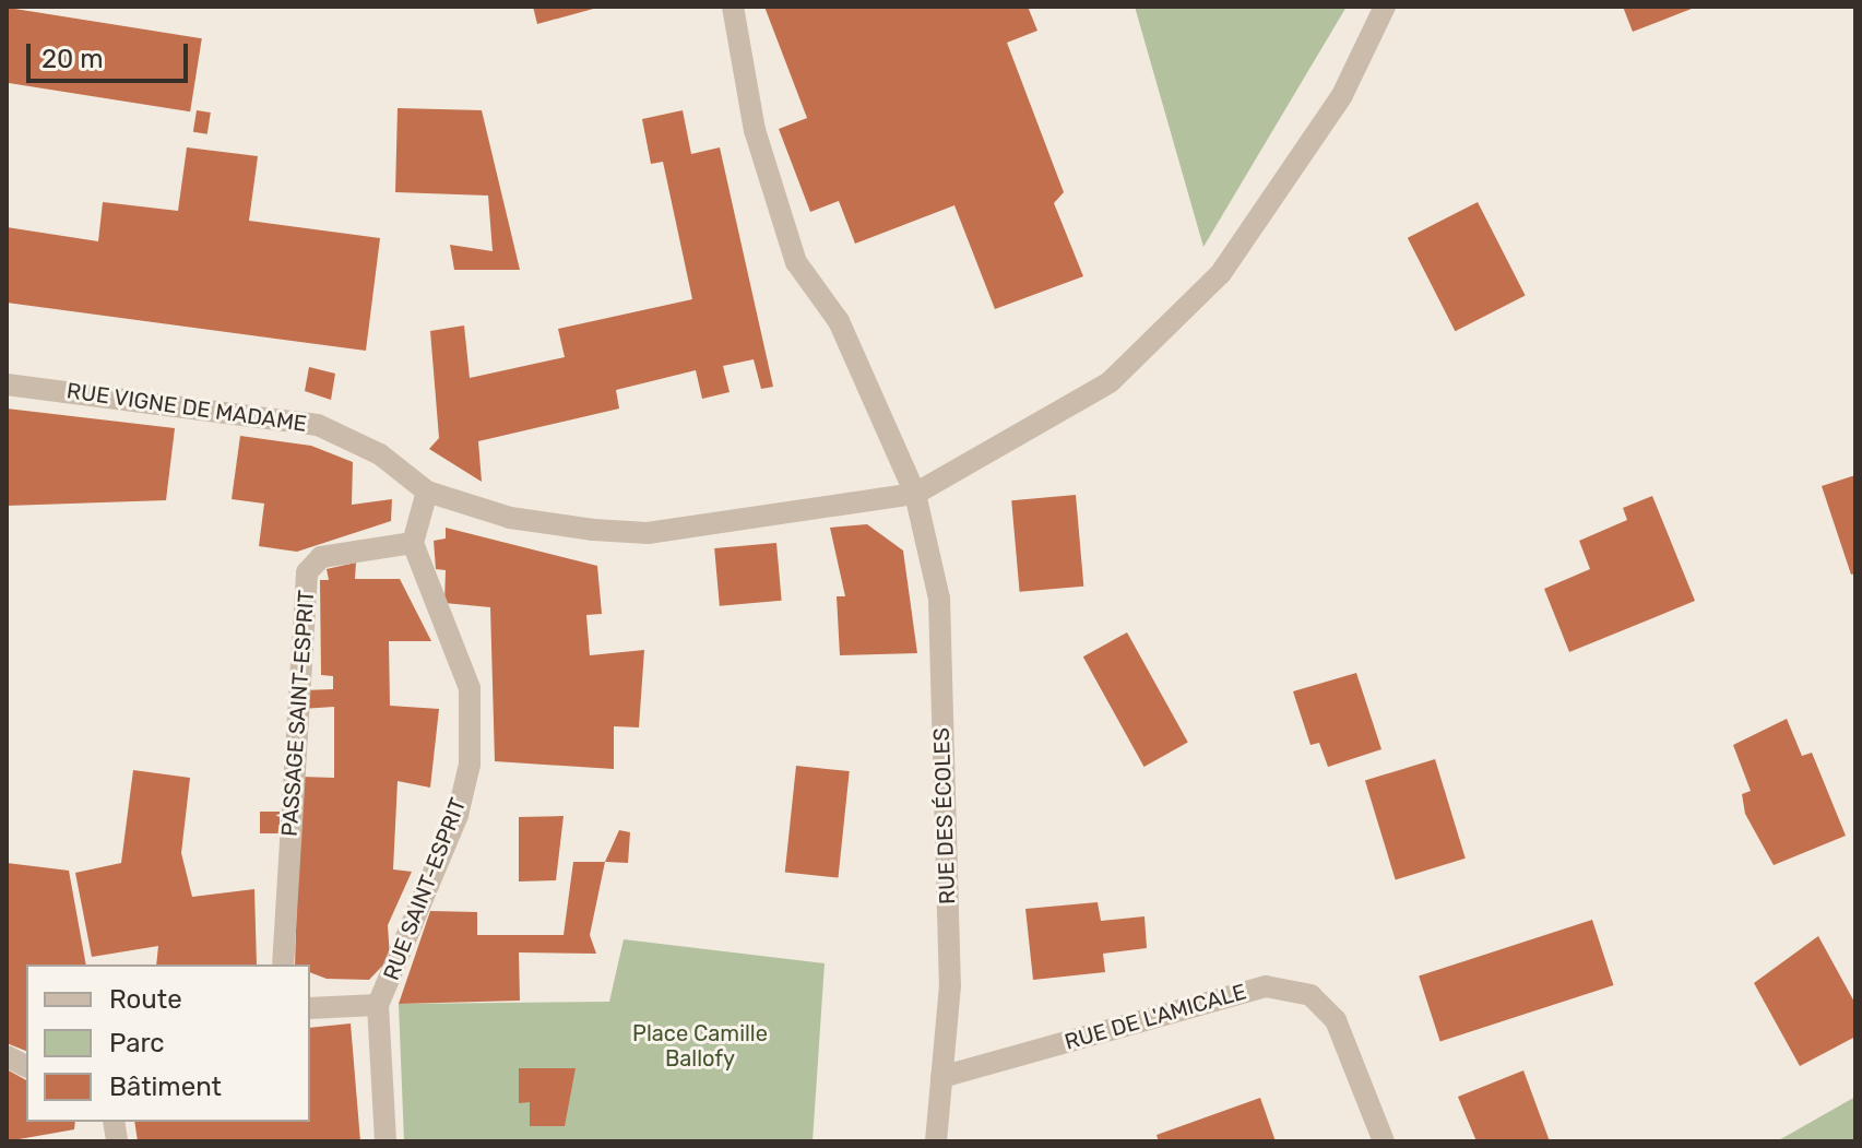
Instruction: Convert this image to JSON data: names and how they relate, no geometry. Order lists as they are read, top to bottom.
{
  "streets": {
    "street": [
      "RUE VIGNE DE MADAME",
      "PASSAGE SAINT-ESPRIT",
      "RUE DES ÉCOLES",
      "RUE SAINT-ESPRIT",
      "RUE DE L'AMICALE"
    ]
  },
  "crossings": [
    ["RUE VIGNE DE MADAME", "RUE DES ÉCOLES"],
    ["PASSAGE SAINT-ESPRIT", "RUE SAINT-ESPRIT"],
    ["RUE DES ÉCOLES", "RUE DE L'AMICALE"]
  ],
  "parks": ["Place Camille Ballofy"],
  "legend": ["Route", "Parc", "Bâtiment"],
  "scale_bar": "20 m"
}
